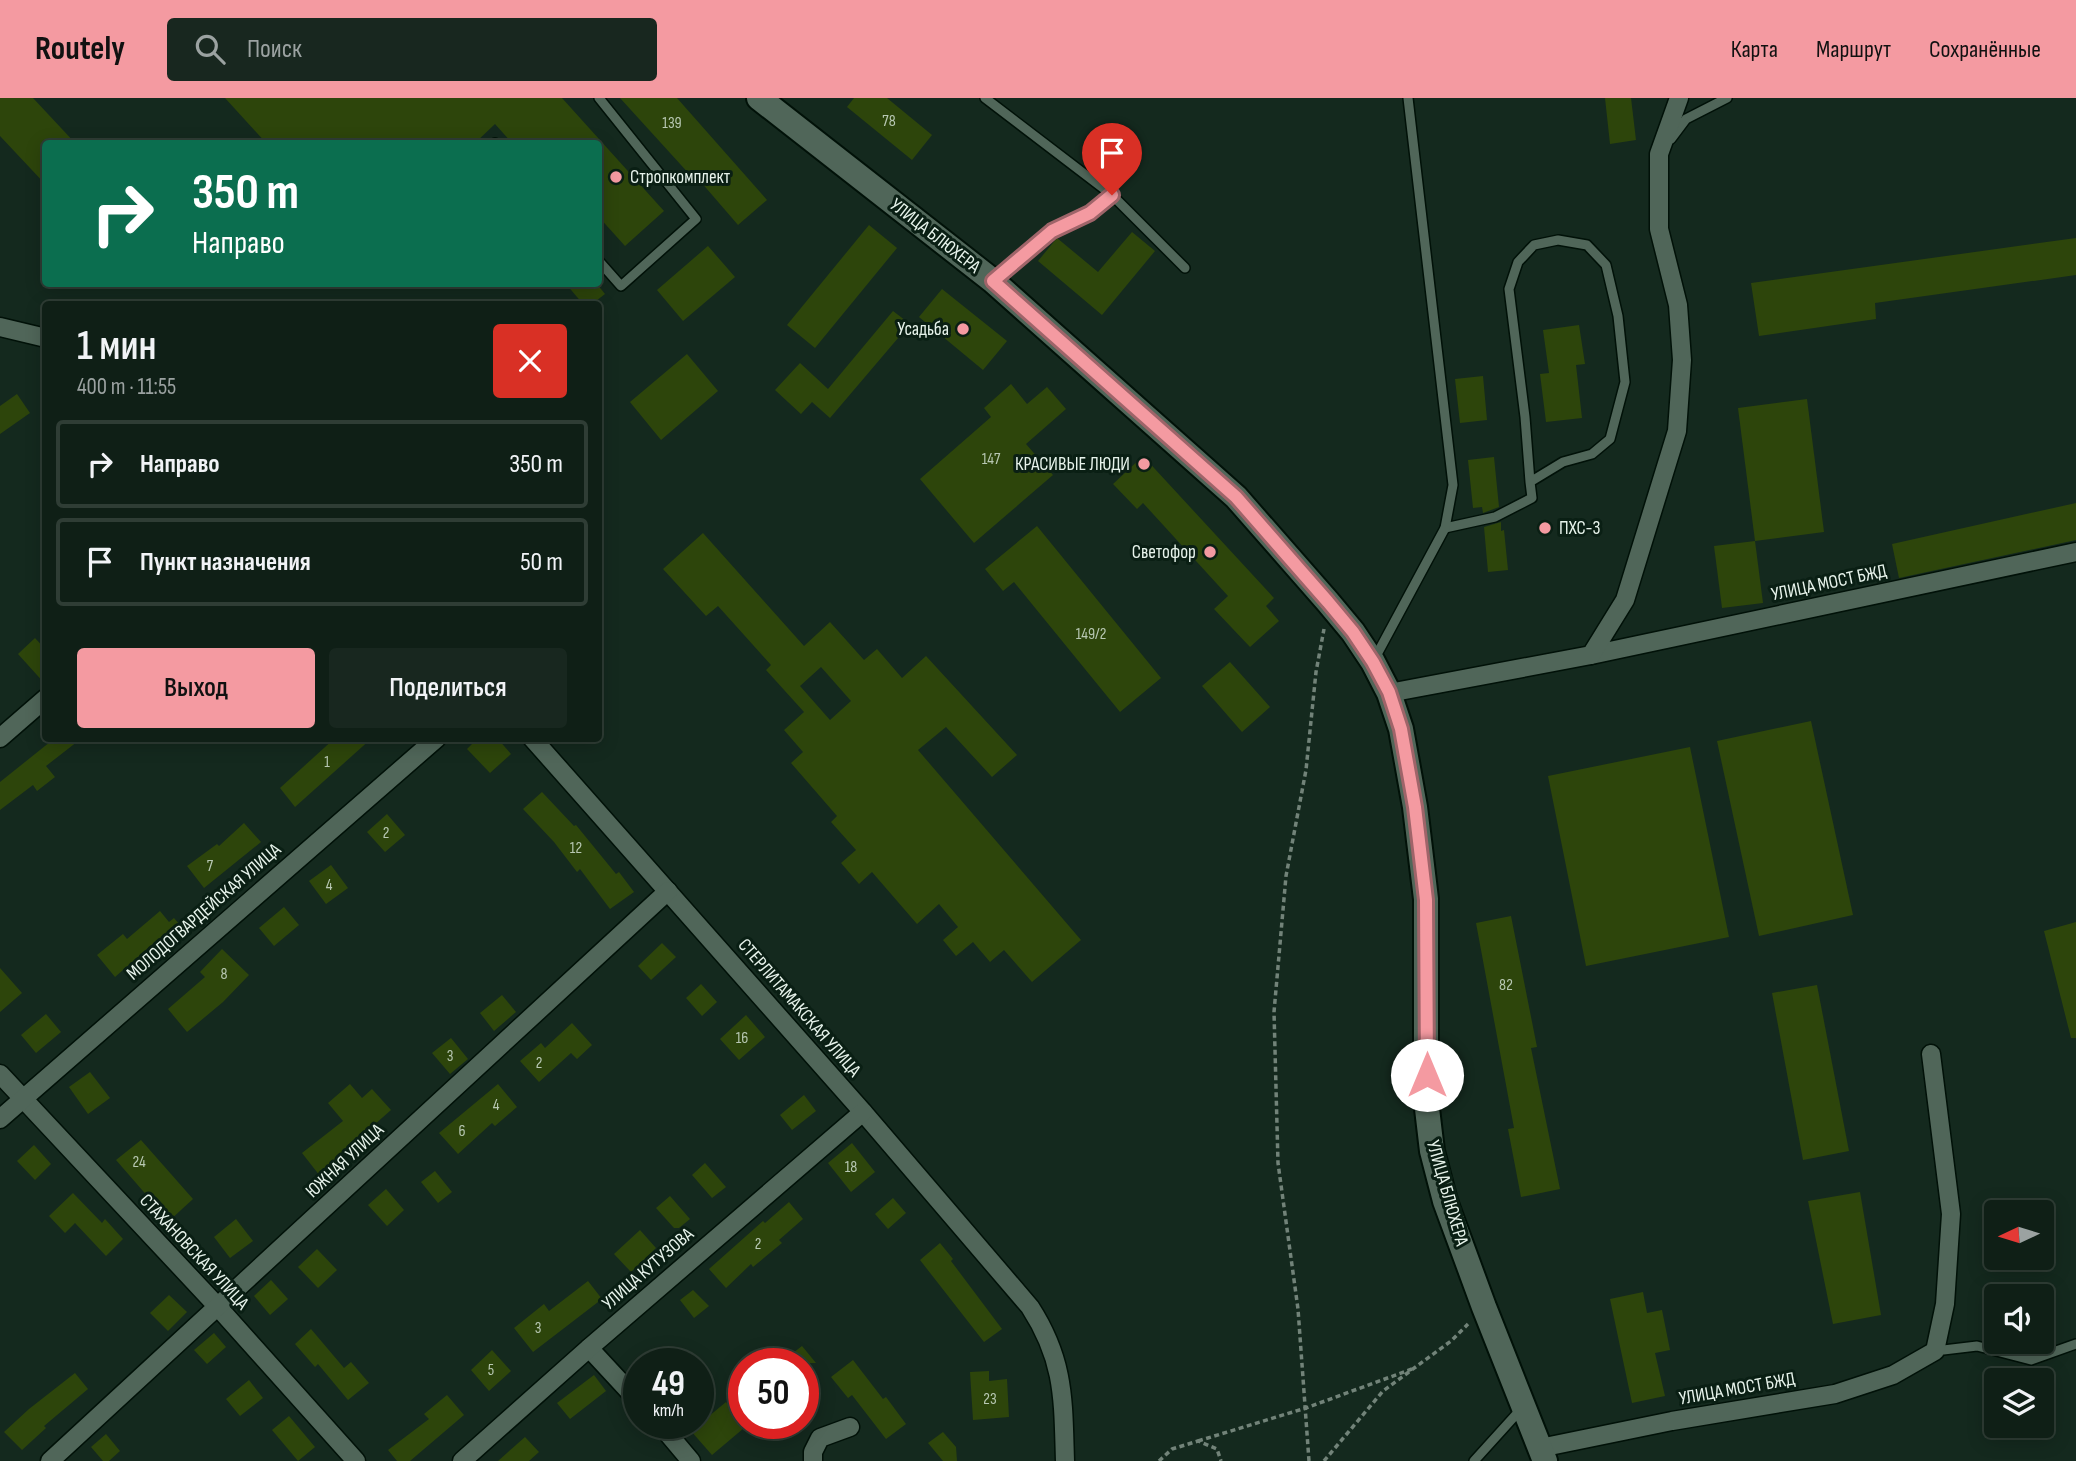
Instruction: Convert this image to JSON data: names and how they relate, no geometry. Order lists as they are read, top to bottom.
{
  "streets": {
    "main road": ["УЛИЦА БЛЮХЕРА"],
    "street": [
      "УЛИЦА МОСТ БЖД",
      "МОЛОДОГВАРДЕЙСКАЯ УЛИЦА",
      "СТЕРЛИТАМАКСКАЯ УЛИЦА",
      "ЮЖНАЯ УЛИЦА",
      "СТАХАНОВСКАЯ УЛИЦА",
      "УЛИЦА КУТУЗОВА"
    ]
  },
  "crossings": [
    ["УЛИЦА БЛЮХЕРА", "УЛИЦА МОСТ БЖД"],
    ["МОЛОДОГВАРДЕЙСКАЯ УЛИЦА", "СТАХАНОВСКАЯ УЛИЦА"],
    ["СТЕРЛИТАМАКСКАЯ УЛИЦА", "ЮЖНАЯ УЛИЦА"],
    ["СТЕРЛИТАМАКСКАЯ УЛИЦА", "УЛИЦА КУТУЗОВА"],
    ["ЮЖНАЯ УЛИЦА", "СТАХАНОВСКАЯ УЛИЦА"]
  ],
  "places": [
    "Стропкомплект",
    "Усадьба",
    "КРАСИВЫЕ ЛЮДИ",
    "ПХС-3",
    "Светофор"
  ],
  "house_numbers": [
    "78",
    "139",
    "147",
    "149/2",
    "1",
    "2",
    "12",
    "7",
    "4",
    "8",
    "82",
    "16",
    "3",
    "2",
    "4",
    "6",
    "24",
    "18",
    "2",
    "3",
    "5",
    "23"
  ],
  "north": "left",
  "page": {
    "header": "Routely",
    "search": "Поиск",
    "nav": ["Карта", "Маршрут", "Сохранённые"],
    "turn": ["350 m", "Направо"],
    "heading": ["1 мин", "400 m · 11:55"],
    "list": [
      {
        "name": "Направо",
        "value": "350 m"
      },
      {
        "name": "Пункт назначения",
        "value": "50 m"
      }
    ],
    "buttons": ["Выход", "Поделиться"],
    "speed": "49 km/h",
    "limit": "50"
  }
}
